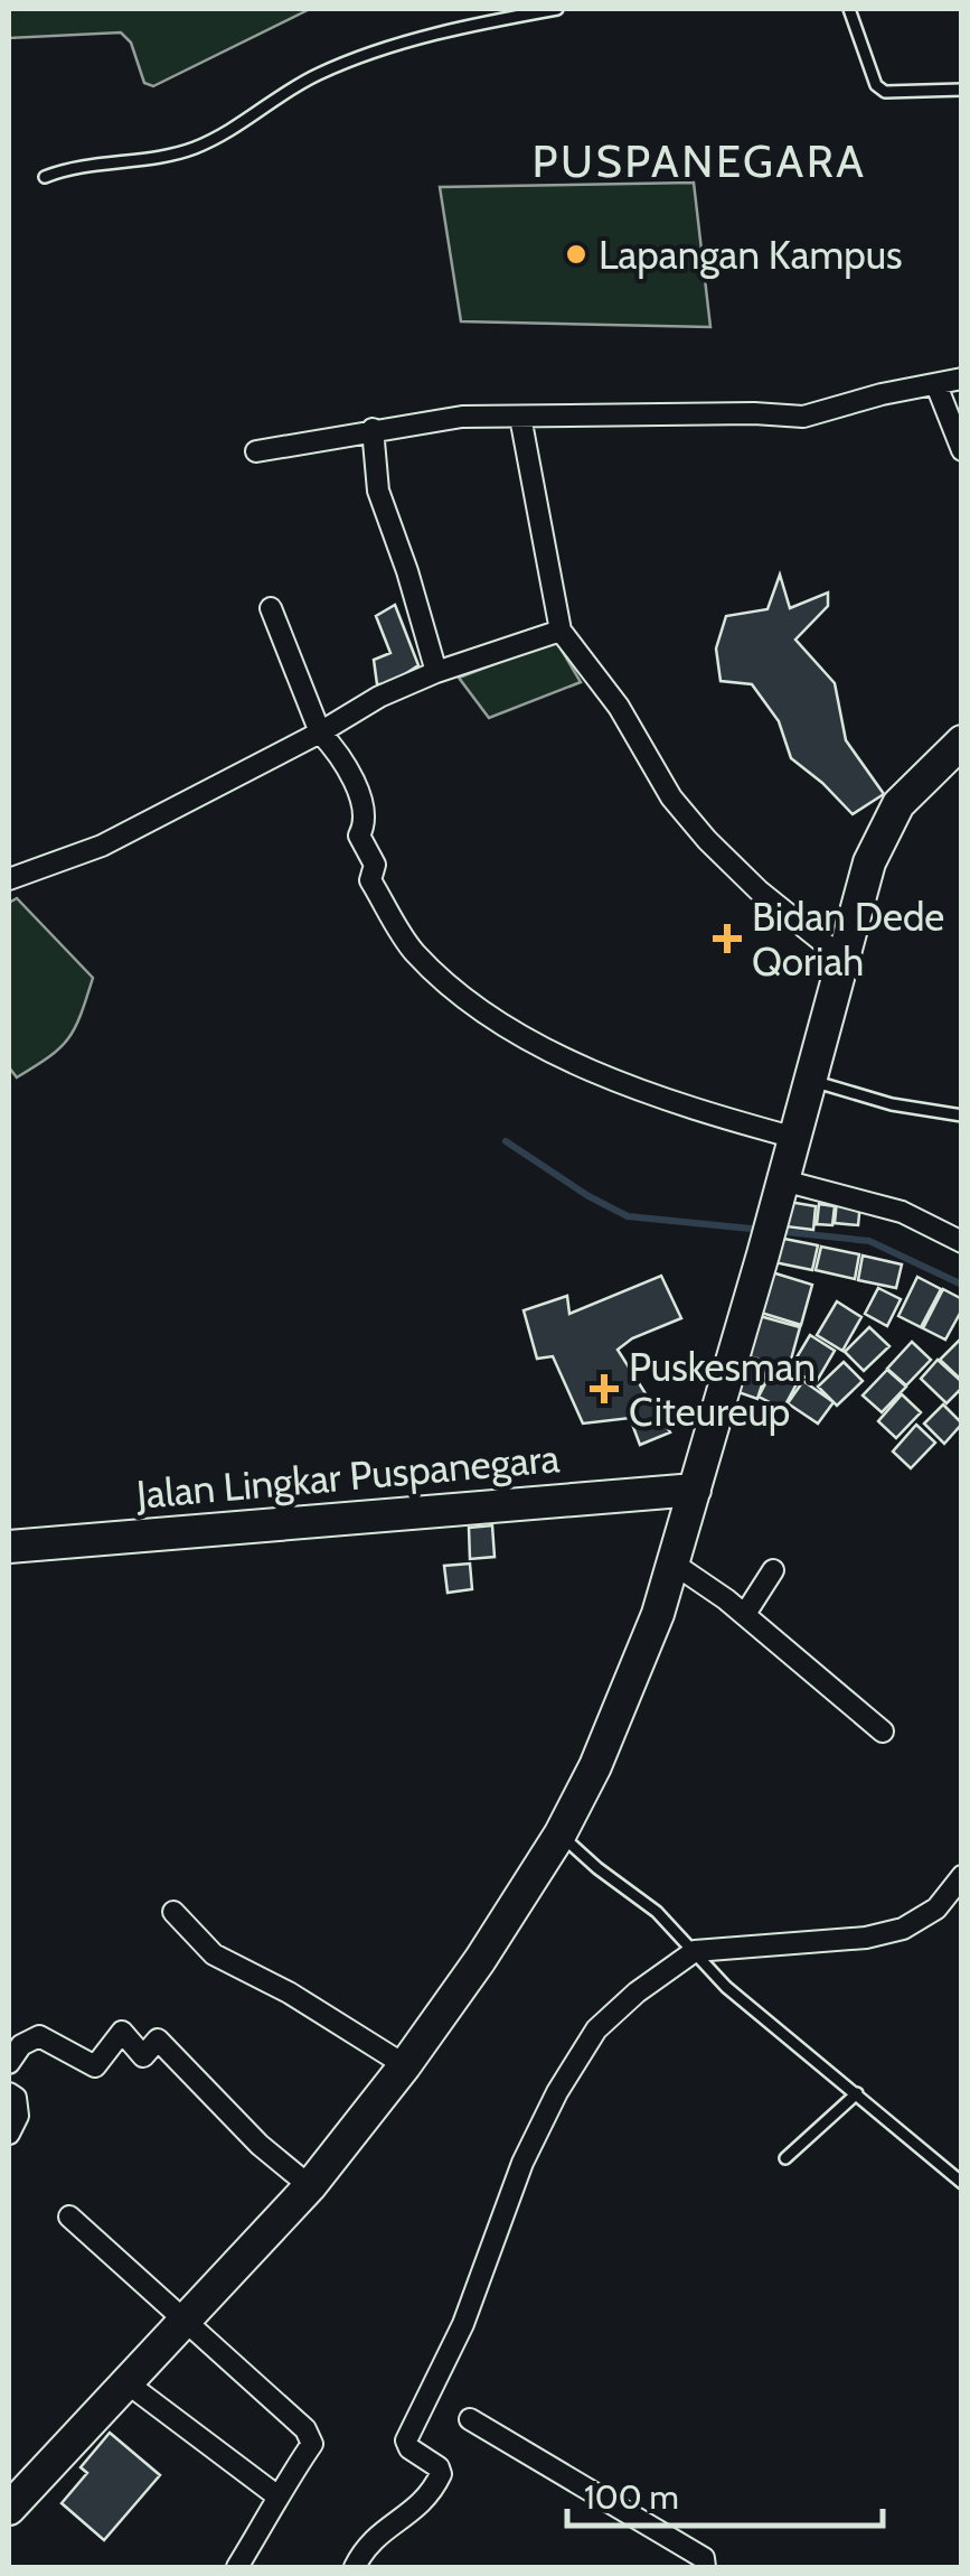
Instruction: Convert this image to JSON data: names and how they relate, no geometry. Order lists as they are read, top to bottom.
{
  "streets": {
    "main road": ["Jalan Lingkar Puspanegara"]
  },
  "districts": ["PUSPANEGARA"],
  "places": {
    "other": ["Lapangan Kampus"],
    "health": ["Bidan Dede Qoriah", "Puskesman Citeureup"]
  },
  "scale_bar": "100 m"
}
